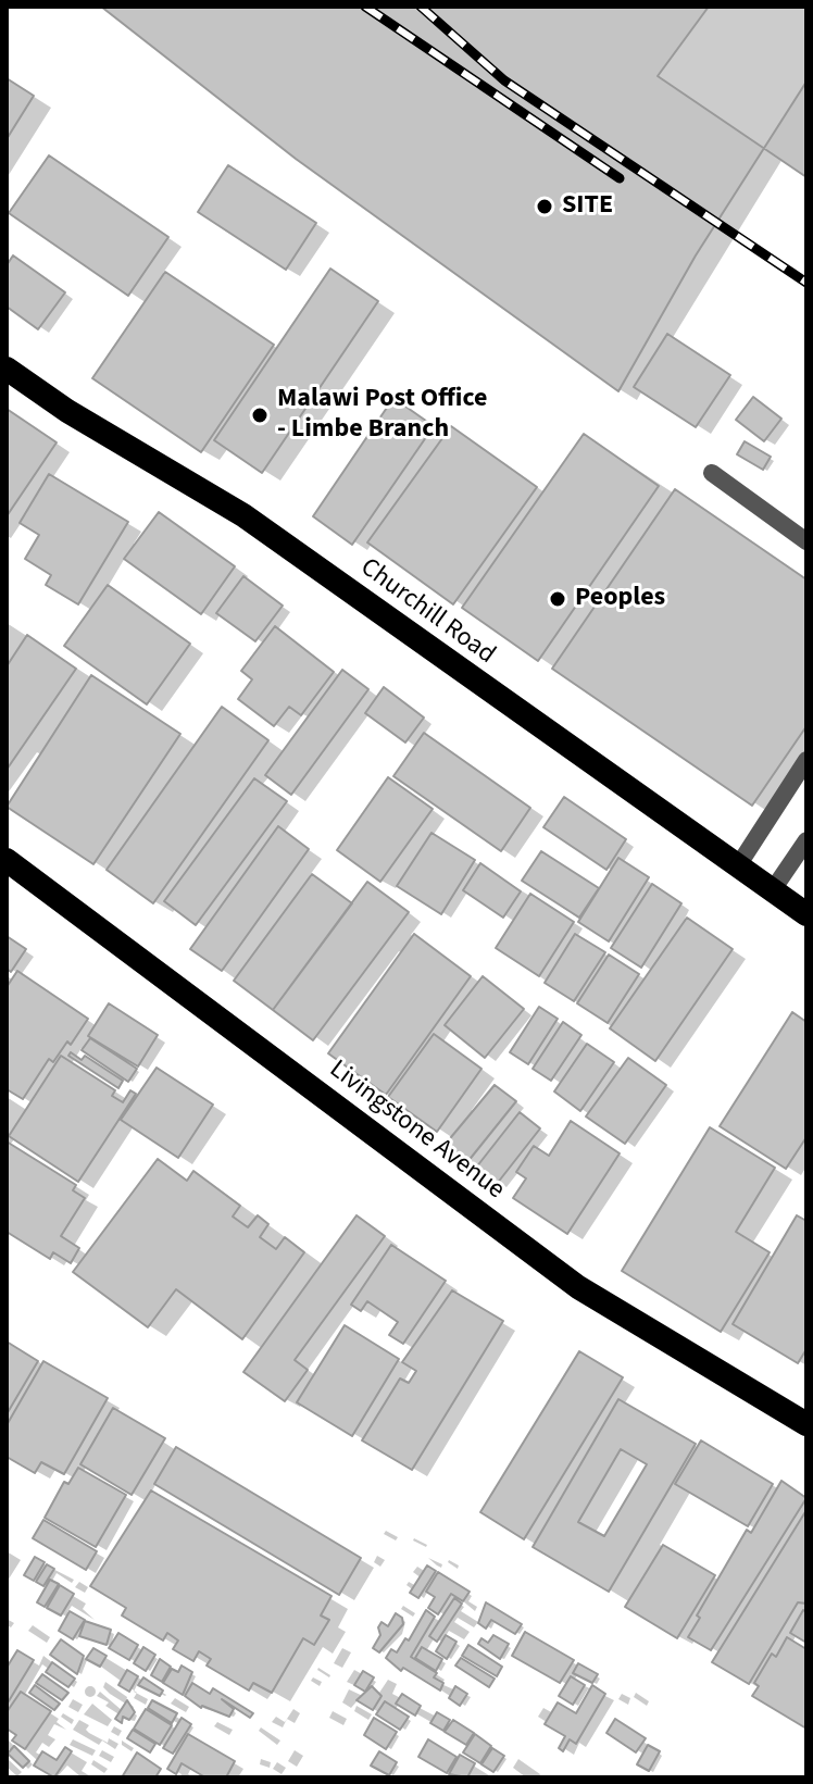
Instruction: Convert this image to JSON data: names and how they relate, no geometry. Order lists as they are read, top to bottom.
{
  "streets": {
    "highway": ["Churchill Road", "Livingstone Avenue"]
  },
  "places": ["SITE", "Malawi Post Office - Limbe Branch", "Peoples"]
}
